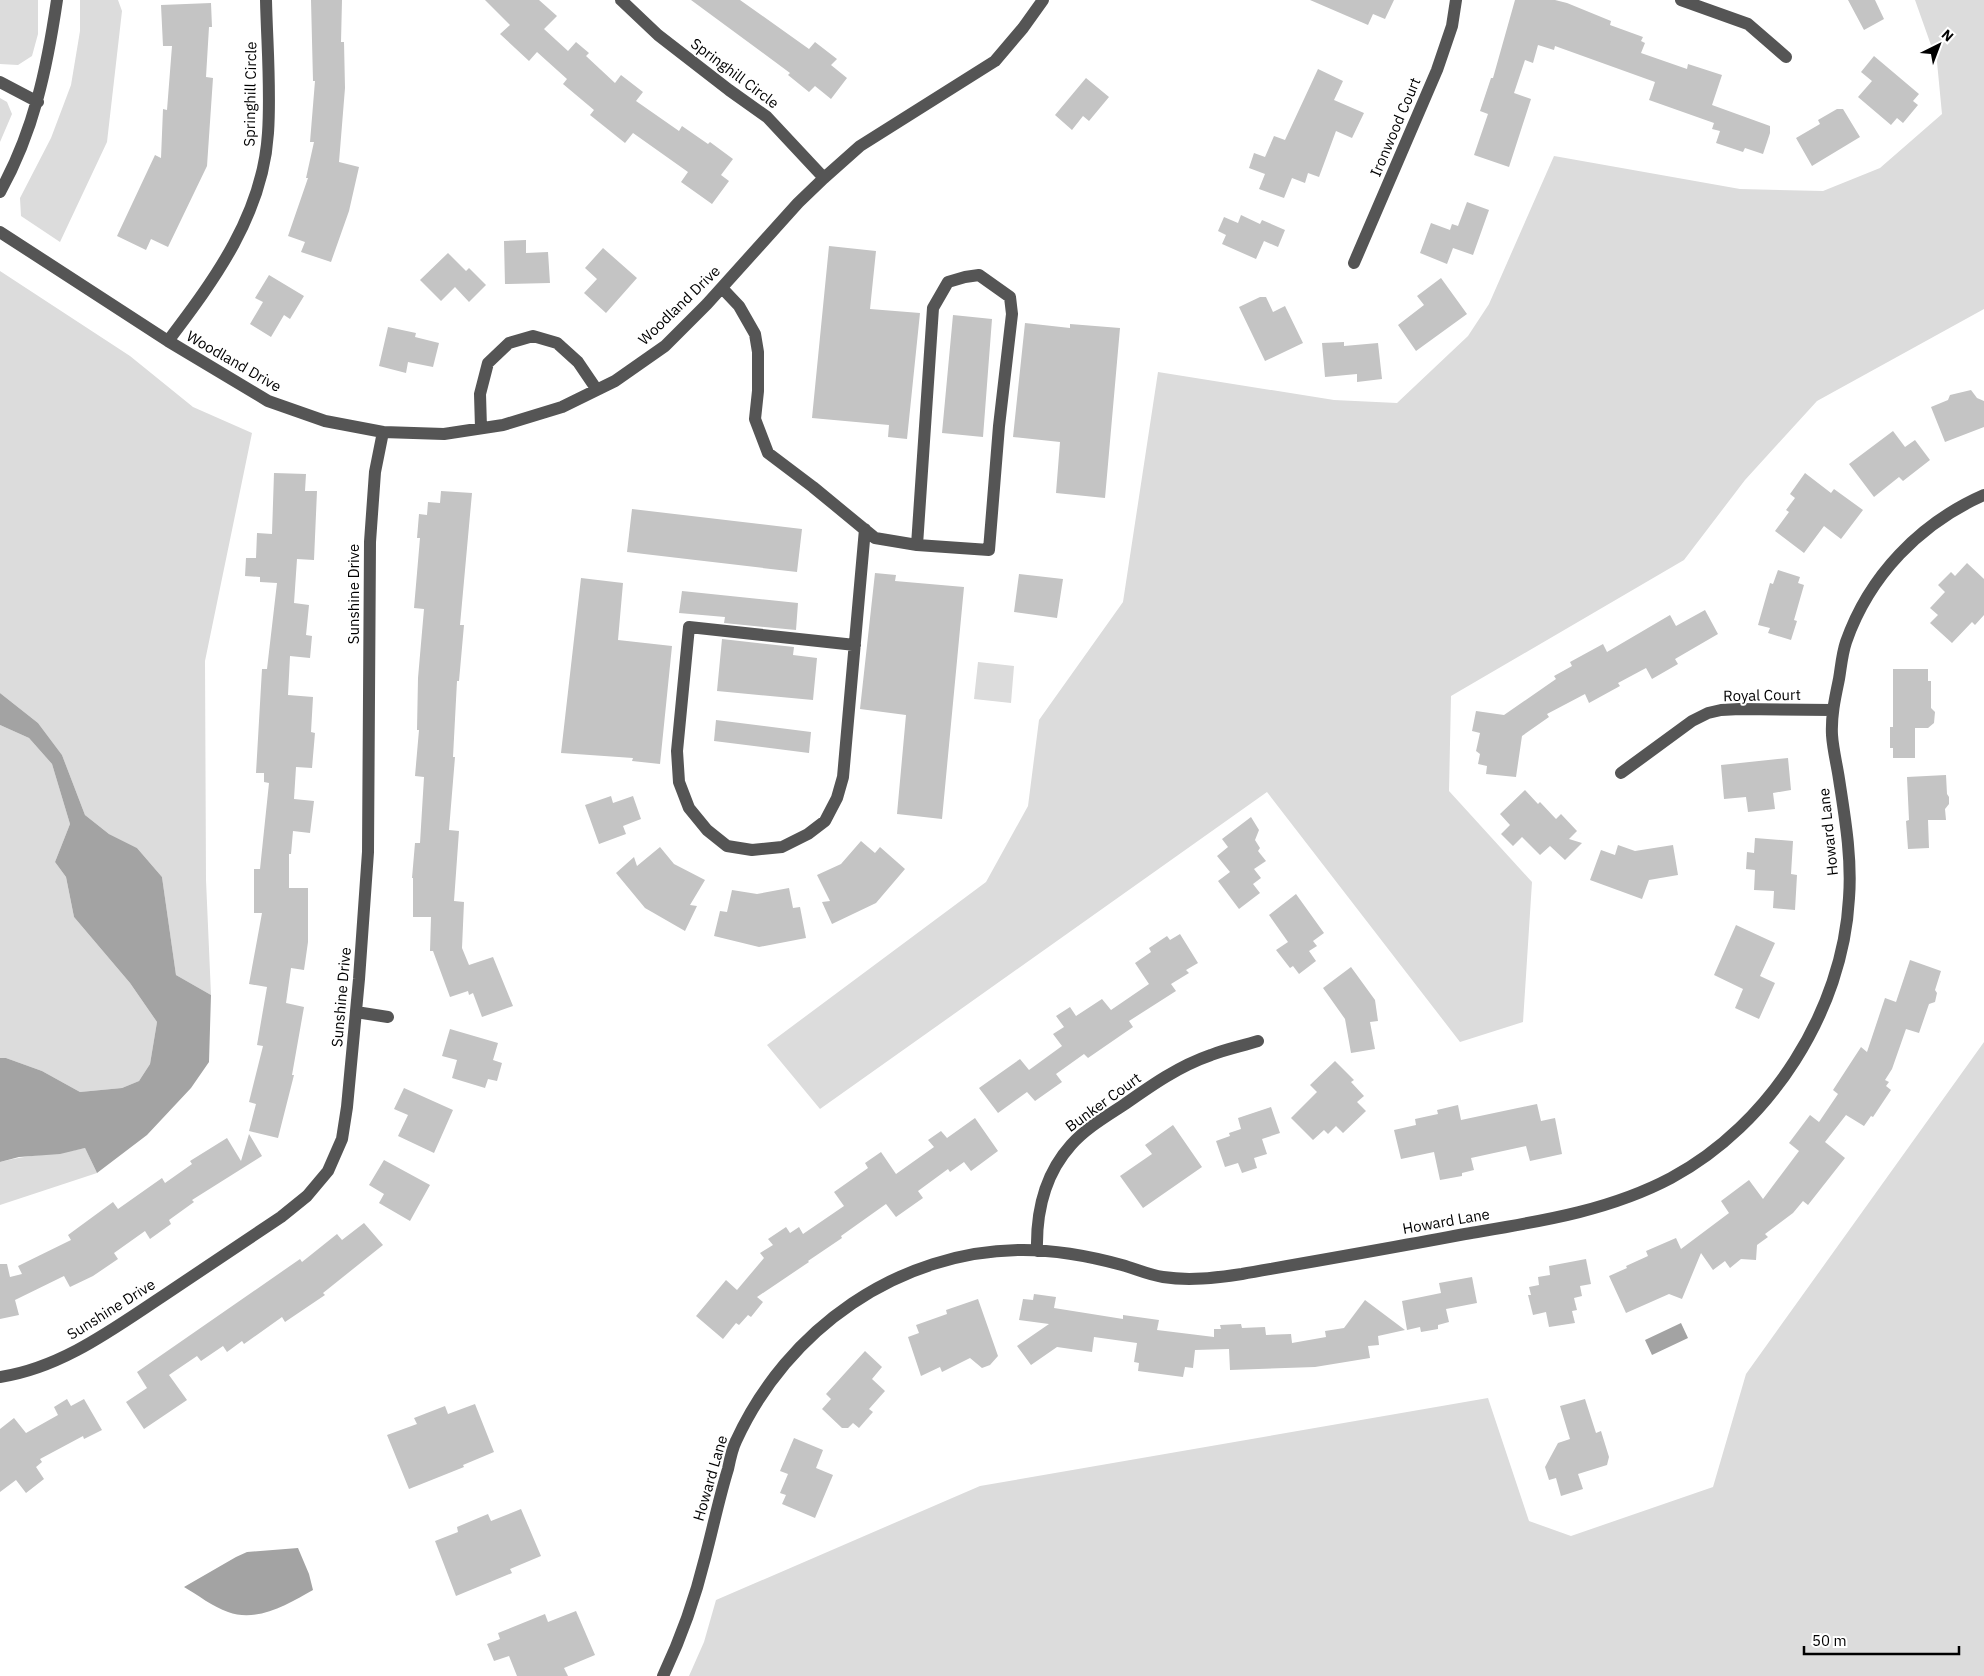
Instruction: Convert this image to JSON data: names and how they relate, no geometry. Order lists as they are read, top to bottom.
{
  "streets": {
    "street": [
      "Springhill Circle",
      "Ironwood Court",
      "Woodland Drive",
      "Sunshine Drive",
      "Royal Court",
      "Howard Lane",
      "Bunker Court"
    ]
  },
  "crossings": [
    ["Springhill Circle", "Woodland Drive"],
    ["Woodland Drive", "Sunshine Drive"],
    ["Royal Court", "Howard Lane"],
    ["Howard Lane", "Bunker Court"]
  ],
  "scale_bar": "50 m",
  "north": "top right"
}
